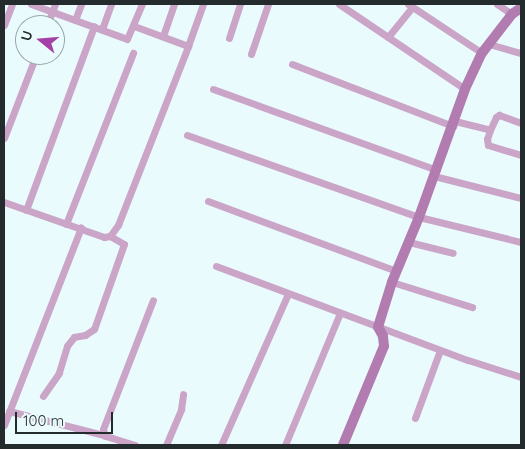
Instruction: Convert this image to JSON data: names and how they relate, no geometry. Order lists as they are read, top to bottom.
{
  "scale_bar": "100 m",
  "north": "left"
}
